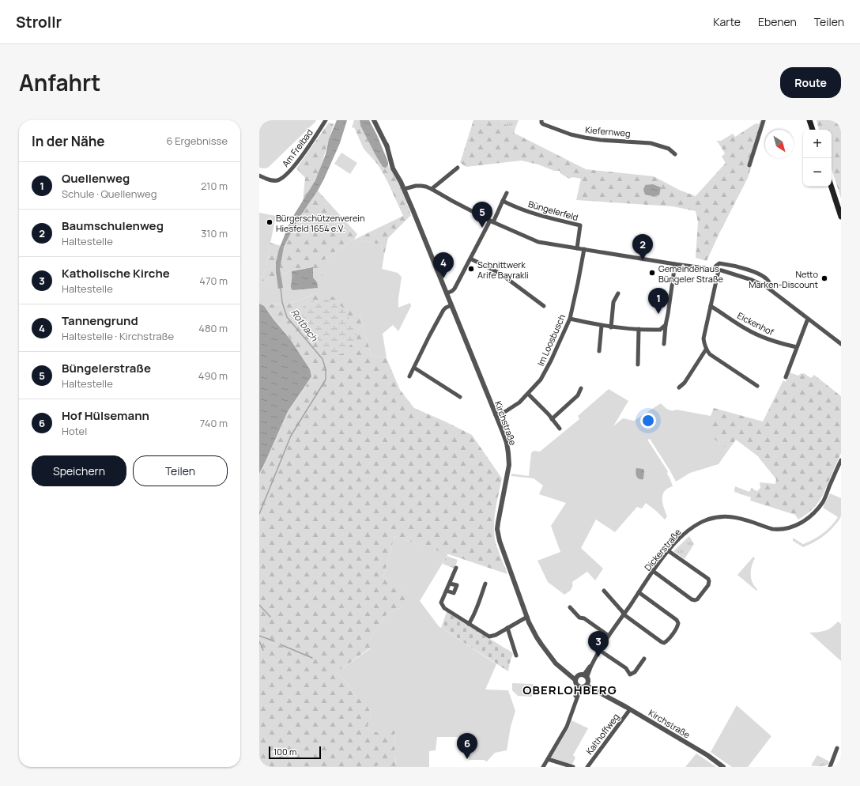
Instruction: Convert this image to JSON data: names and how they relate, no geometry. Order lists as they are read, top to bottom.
{
  "streets": {
    "street": [
      "Kiefernweg",
      "Am Freibad",
      "Büngelerfeld",
      "Eickenhof",
      "Im Loosbusch",
      "Kirchstraße",
      "Dickerstraße",
      "Kalthoffweg"
    ]
  },
  "crossings": [
    ["Im Loosbusch", "Kirchstraße"],
    ["Kirchstraße", "Dickerstraße"],
    ["Kirchstraße", "Kalthoffweg"]
  ],
  "districts": ["OBERLOHBERG"],
  "water": ["Rotbach"],
  "places": [
    "Bürgerschützenverein Hiesfeld 1654 e.V.",
    "Schnittwerk Arife Bayrakli",
    "Gemeindehaus Büngeler Straße",
    "Netto Marken-Discount"
  ],
  "scale_bar": "100 m",
  "north": "bottom right",
  "page": {
    "header": "Strollr",
    "nav": ["Karte", "Ebenen", "Teilen"],
    "title": "Anfahrt",
    "buttons": [
      "Route",
      ["Speichern", "Teilen"]
    ],
    "heading": ["In der Nähe", "6 Ergebnisse"],
    "map_buttons": ["+", "−"],
    "list": [
      {
        "mark": "1",
        "name": "Quellenweg",
        "note": "Schule · Quellenweg",
        "value": "210 m"
      },
      {
        "mark": "2",
        "name": "Baumschulenweg",
        "note": "Haltestelle",
        "value": "310 m"
      },
      {
        "mark": "3",
        "name": "Katholische Kirche",
        "note": "Haltestelle",
        "value": "470 m"
      },
      {
        "mark": "4",
        "name": "Tannengrund",
        "note": "Haltestelle · Kirchstraße",
        "value": "480 m"
      },
      {
        "mark": "5",
        "name": "Büngelerstraße",
        "note": "Haltestelle",
        "value": "490 m"
      },
      {
        "mark": "6",
        "name": "Hof Hülsemann",
        "note": "Hotel",
        "value": "740 m"
      }
    ],
    "pins": [
      "5",
      "2",
      "4",
      "1",
      "3",
      "6"
    ],
    "scale": "100 m"
  }
}
